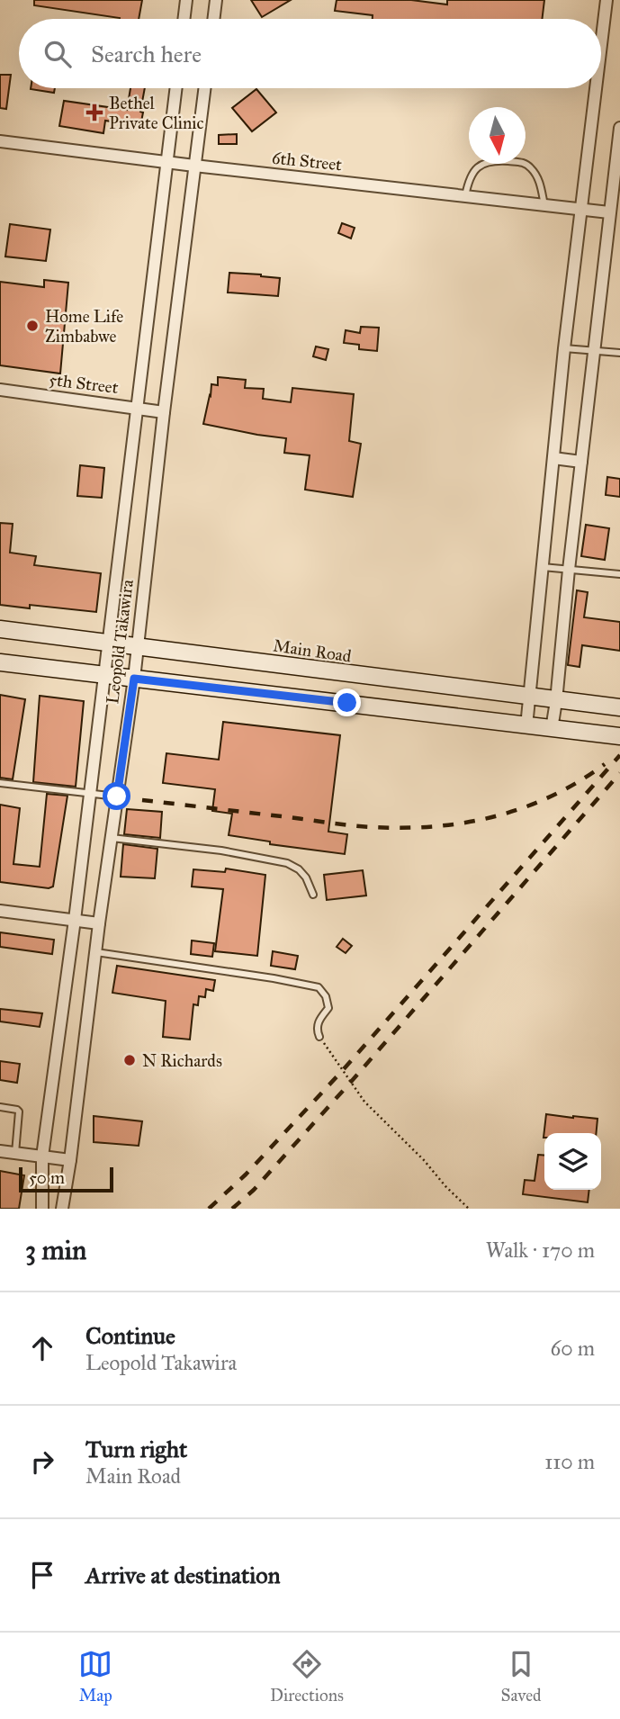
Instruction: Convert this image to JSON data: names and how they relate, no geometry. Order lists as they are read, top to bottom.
{
  "streets": {
    "main road": ["Main Road"],
    "street": ["6th Street", "5th Street", "Leopold Takawira"]
  },
  "crossings": [
    ["6th Street", "Leopold Takawira"],
    ["5th Street", "Leopold Takawira"],
    ["Leopold Takawira", "Main Road"]
  ],
  "places": {
    "health": ["Bethel Private Clinic"],
    "other": ["Home Life Zimbabwe", "N Richards"]
  },
  "scale_bar": "50 m",
  "north": "bottom",
  "page": {
    "search": "Search here",
    "scale": "50 m",
    "heading": ["3 min", "Walk · 170 m"],
    "list": [
      ["Continue", "Leopold Takawira", "60 m"],
      ["Turn right", "Main Road", "110 m"],
      "Arrive at destination"
    ],
    "nav": ["Map", "Directions", "Saved"]
  }
}
